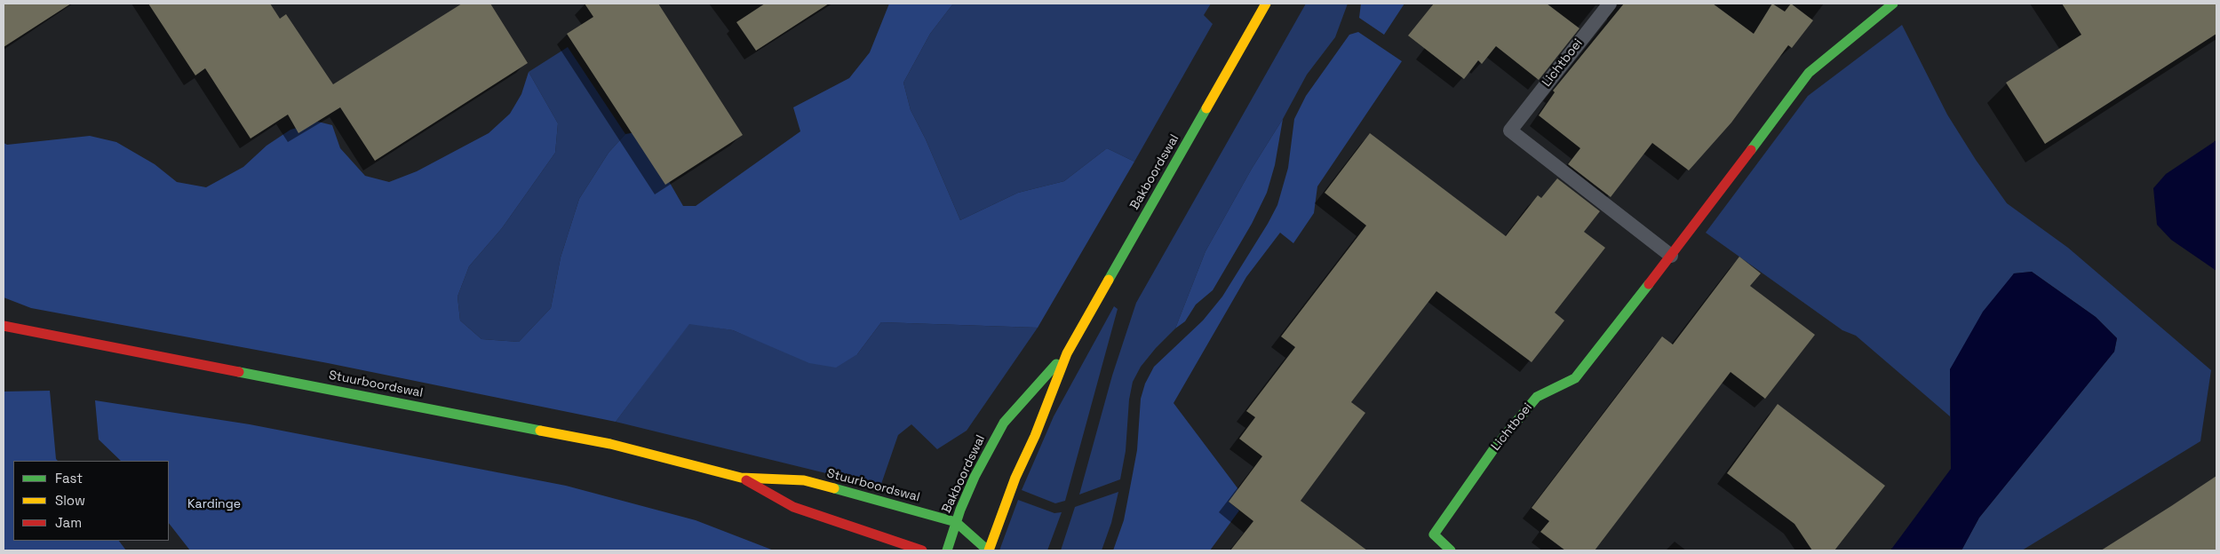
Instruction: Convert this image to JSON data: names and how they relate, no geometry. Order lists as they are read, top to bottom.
{
  "streets": {
    "street": ["Lichtboei", "Bakboordswal", "Stuurboordswal"]
  },
  "crossings": [
    ["Bakboordswal", "Stuurboordswal"]
  ],
  "parks": ["Kardinge"],
  "legend": ["Fast", "Slow", "Jam"]
}
